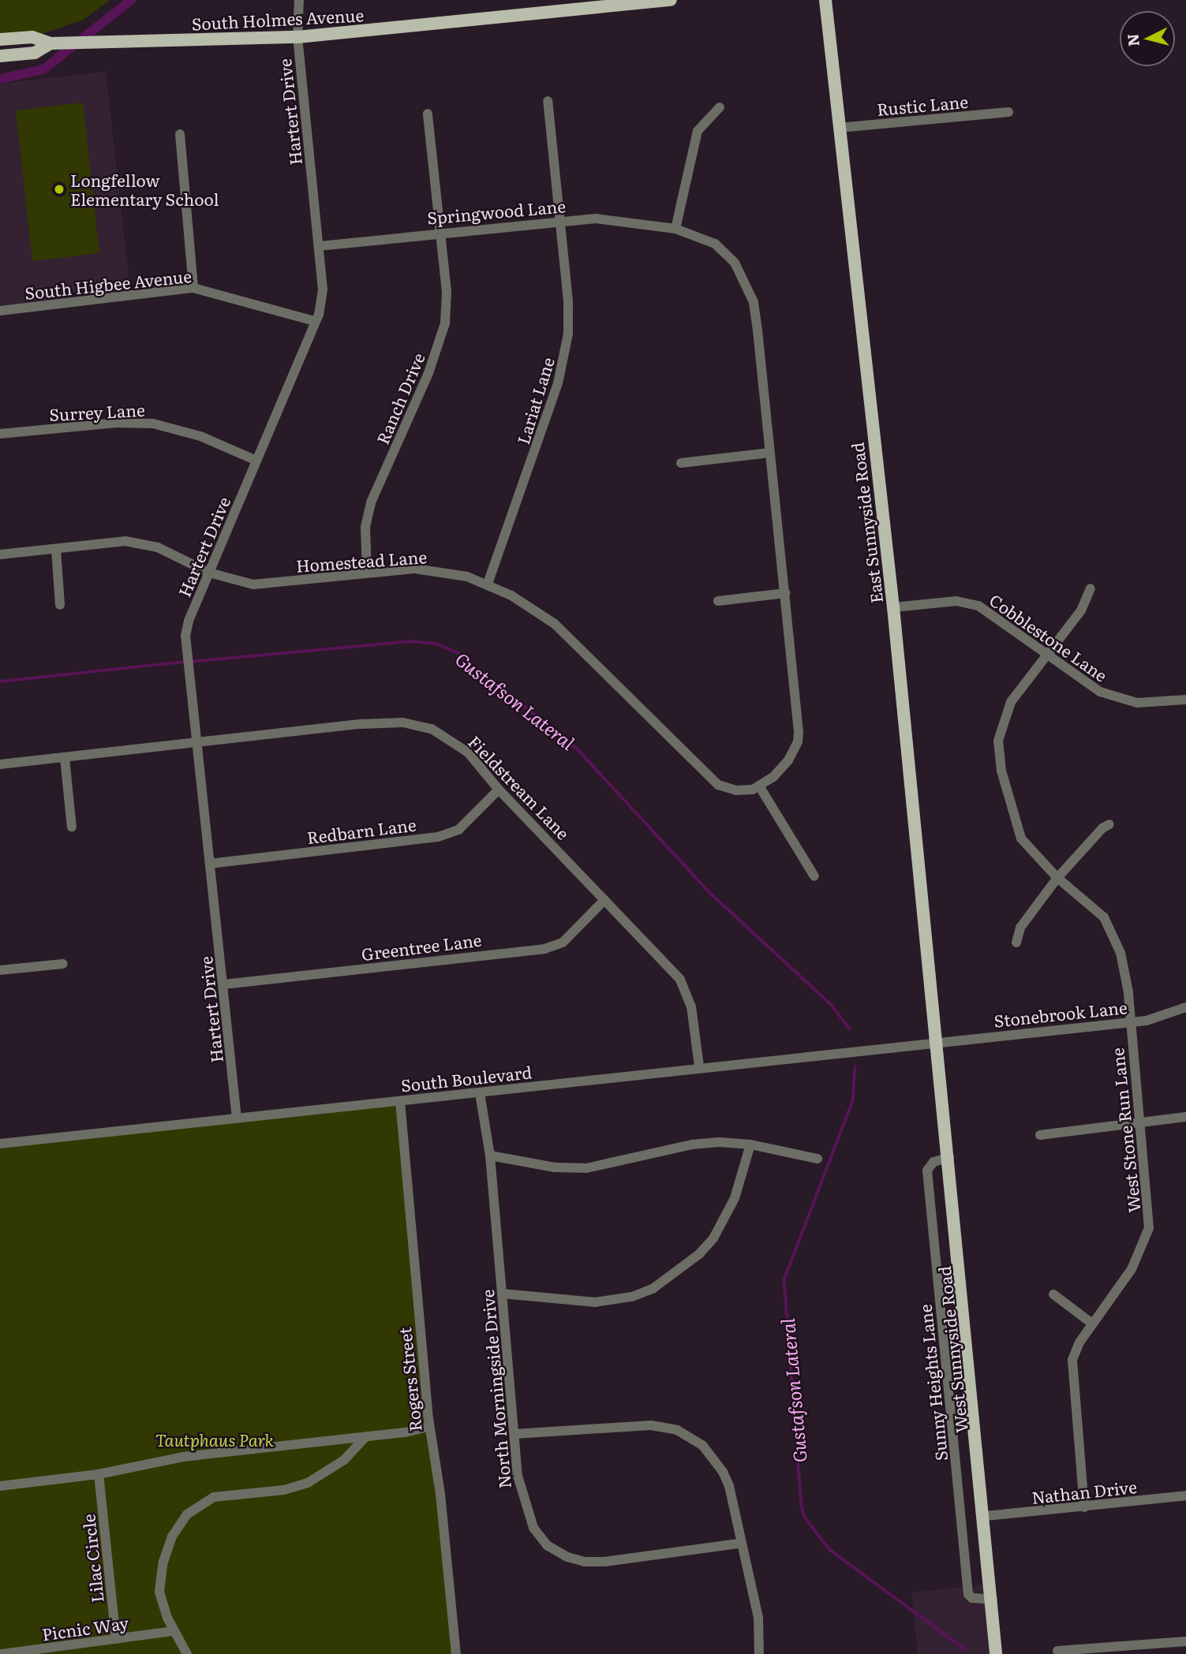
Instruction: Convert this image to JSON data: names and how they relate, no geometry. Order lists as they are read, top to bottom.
{
  "streets": {
    "main road": ["South Holmes Avenue", "East Sunnyside Road", "West Sunnyside Road"],
    "street": [
      "Rustic Lane",
      "Hartert Drive",
      "Springwood Lane",
      "South Higbee Avenue",
      "Ranch Drive",
      "Lariat Lane",
      "Surrey Lane",
      "Homestead Lane",
      "Cobblestone Lane",
      "Fieldstream Lane",
      "Redbarn Lane",
      "Greentree Lane",
      "Stonebrook Lane",
      "South Boulevard",
      "West Stone Run Lane",
      "Rogers Street",
      "Sunny Heights Lane",
      "North Morningside Drive",
      "Nathan Drive",
      "Lilac Circle",
      "Picnic Way"
    ]
  },
  "crossings": [
    ["South Holmes Avenue", "Hartert Drive"],
    ["Rustic Lane", "East Sunnyside Road"],
    ["Hartert Drive", "Springwood Lane"],
    ["Hartert Drive", "South Higbee Avenue"],
    ["Hartert Drive", "Surrey Lane"],
    ["Hartert Drive", "Homestead Lane"],
    ["Hartert Drive", "Fieldstream Lane"],
    ["Hartert Drive", "Redbarn Lane"],
    ["Hartert Drive", "Greentree Lane"],
    ["Hartert Drive", "South Boulevard"],
    ["Springwood Lane", "Ranch Drive"],
    ["Springwood Lane", "Lariat Lane"],
    ["Springwood Lane", "Homestead Lane"],
    ["Ranch Drive", "Homestead Lane"],
    ["Lariat Lane", "Homestead Lane"],
    ["East Sunnyside Road", "Cobblestone Lane"],
    ["East Sunnyside Road", "Stonebrook Lane"],
    ["East Sunnyside Road", "South Boulevard"],
    ["East Sunnyside Road", "West Sunnyside Road"],
    ["Cobblestone Lane", "West Stone Run Lane"],
    ["Fieldstream Lane", "Redbarn Lane"],
    ["Fieldstream Lane", "Greentree Lane"],
    ["Fieldstream Lane", "South Boulevard"],
    ["Stonebrook Lane", "South Boulevard"],
    ["Stonebrook Lane", "West Stone Run Lane"],
    ["Stonebrook Lane", "West Sunnyside Road"],
    ["South Boulevard", "West Sunnyside Road"],
    ["South Boulevard", "Rogers Street"],
    ["South Boulevard", "North Morningside Drive"],
    ["West Stone Run Lane", "Nathan Drive"],
    ["West Sunnyside Road", "Sunny Heights Lane"],
    ["West Sunnyside Road", "Nathan Drive"],
    ["Lilac Circle", "Picnic Way"]
  ],
  "water": ["Gustafson Lateral"],
  "parks": ["Tautphaus Park"],
  "places": ["Longfellow Elementary School"],
  "north": "left"
}
